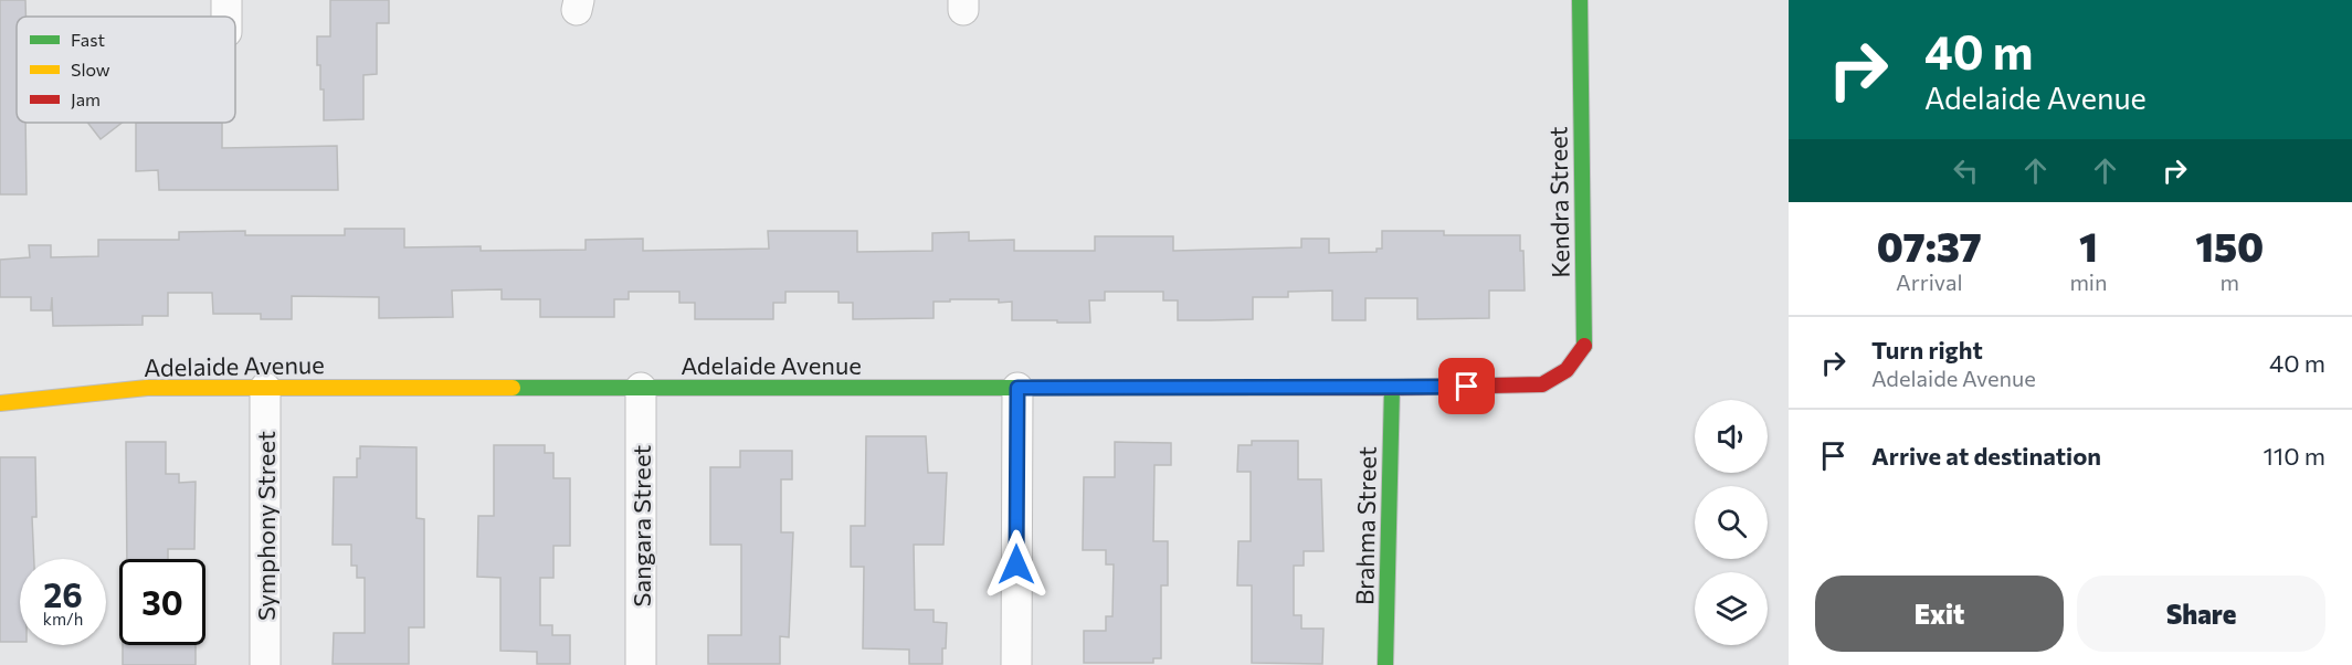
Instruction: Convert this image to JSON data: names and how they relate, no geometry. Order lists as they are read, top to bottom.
{
  "streets": {
    "street": [
      "Kendra Street",
      "Adelaide Avenue",
      "Symphony Street",
      "Sangara Street",
      "Brahma Street"
    ]
  },
  "crossings": [
    ["Kendra Street", "Adelaide Avenue"],
    ["Adelaide Avenue", "Symphony Street"],
    ["Adelaide Avenue", "Sangara Street"],
    ["Adelaide Avenue", "Brahma Street"]
  ],
  "legend": ["Fast", "Slow", "Jam"],
  "page": {
    "turn": ["40 m", "Adelaide Avenue"],
    "eta": [
      "07:37",
      "Arrival",
      "1",
      "min",
      "150",
      "m"
    ],
    "list": [
      {
        "name": "Turn right",
        "note": "Adelaide Avenue",
        "value": "40 m"
      },
      {
        "name": "Arrive at destination",
        "value": "110 m"
      }
    ],
    "speed": "26 km/h",
    "limit": "30",
    "buttons": ["Exit", "Share"]
  }
}
